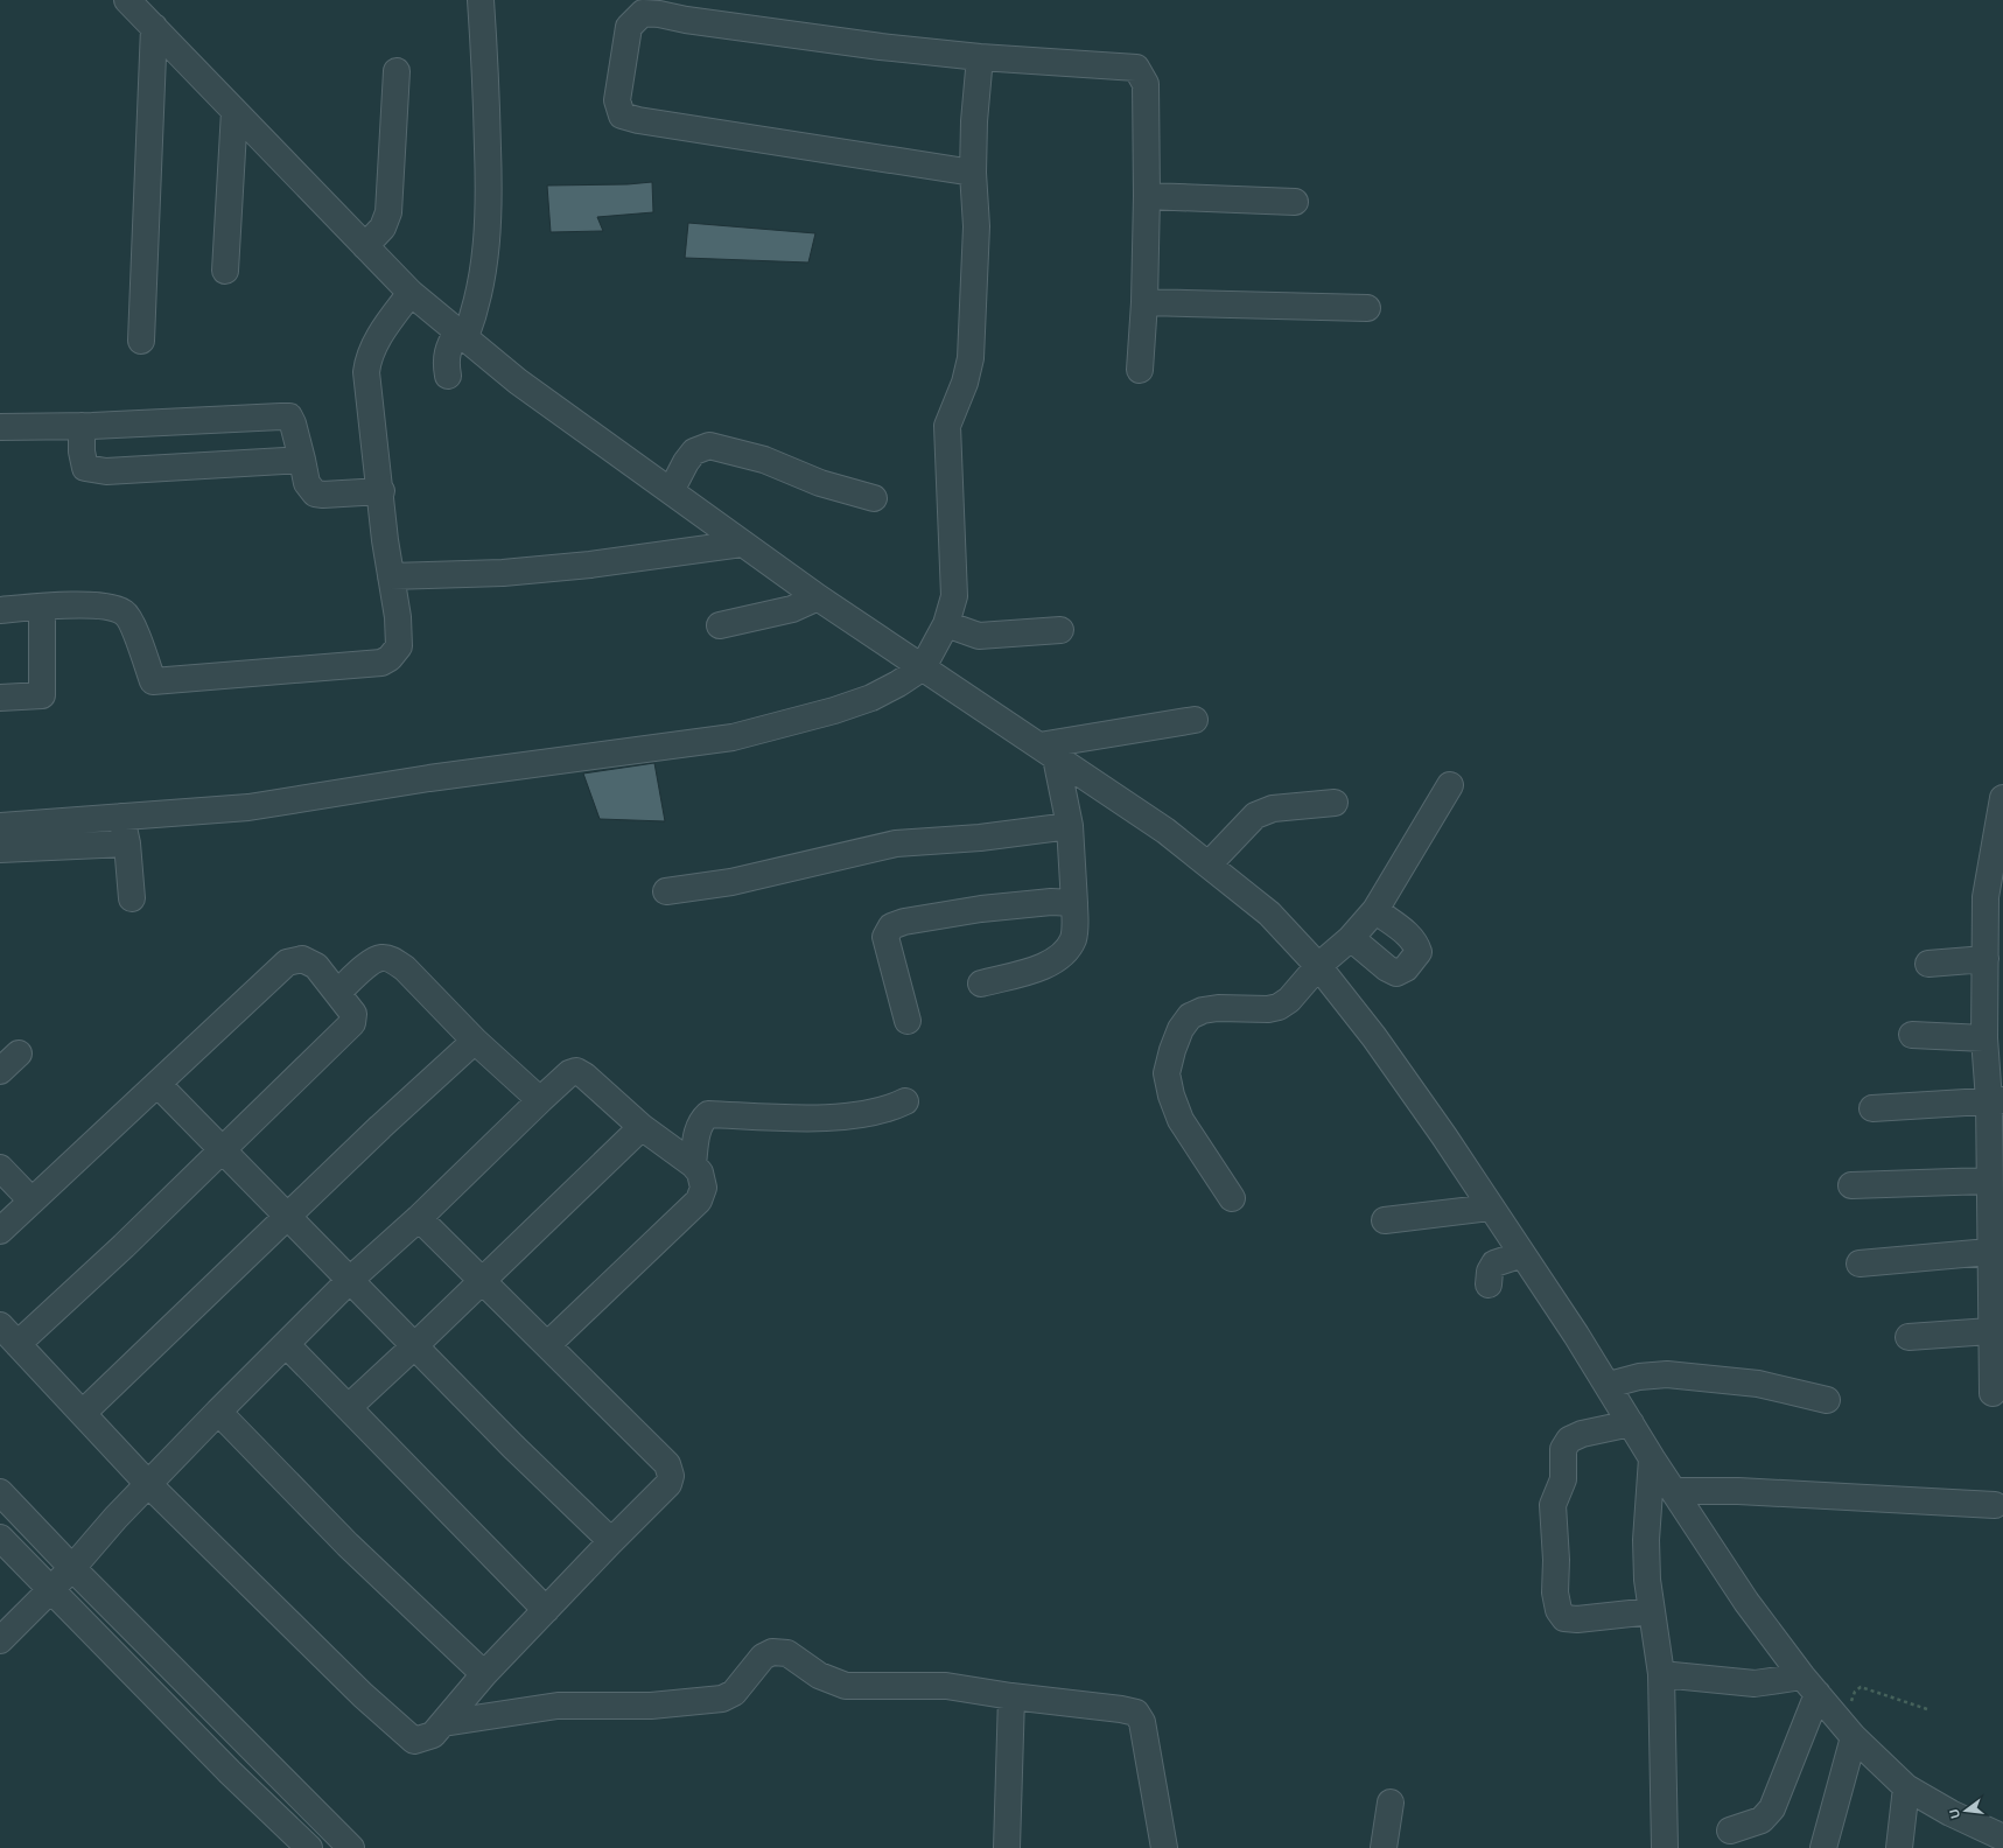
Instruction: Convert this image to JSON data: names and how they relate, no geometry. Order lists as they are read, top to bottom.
{
  "north": "left"
}
